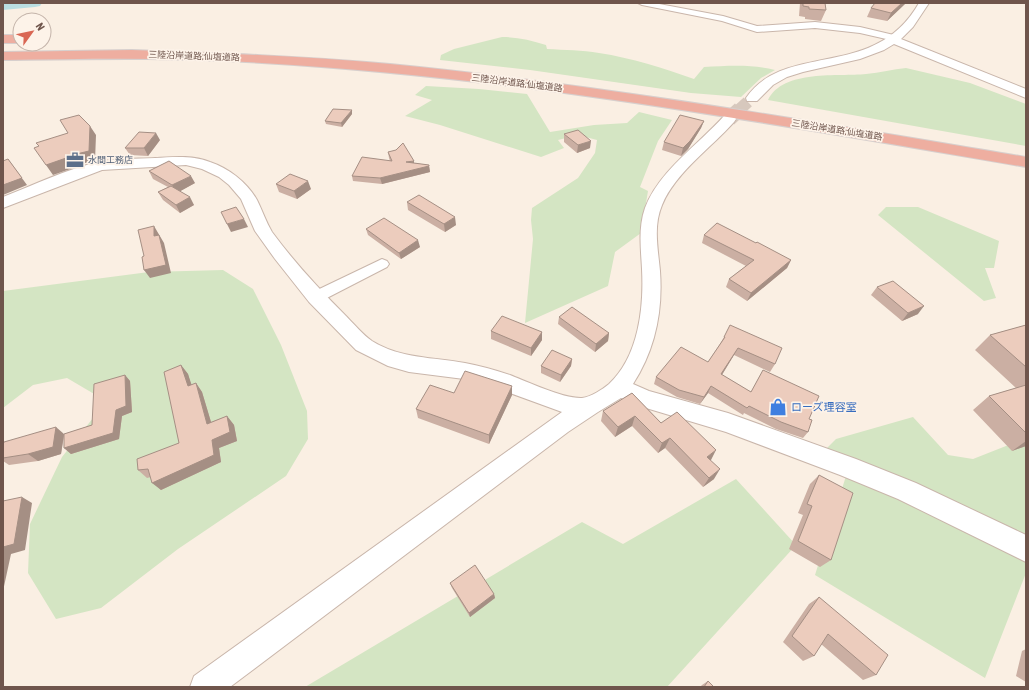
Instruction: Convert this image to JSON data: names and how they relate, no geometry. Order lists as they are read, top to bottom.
{
  "streets": {
    "highway": ["三陸沿岸道路;仙塩道路"]
  },
  "places": {
    "office": ["水間工務店"],
    "shop": ["ローズ理容室"]
  },
  "north": "top right"
}
